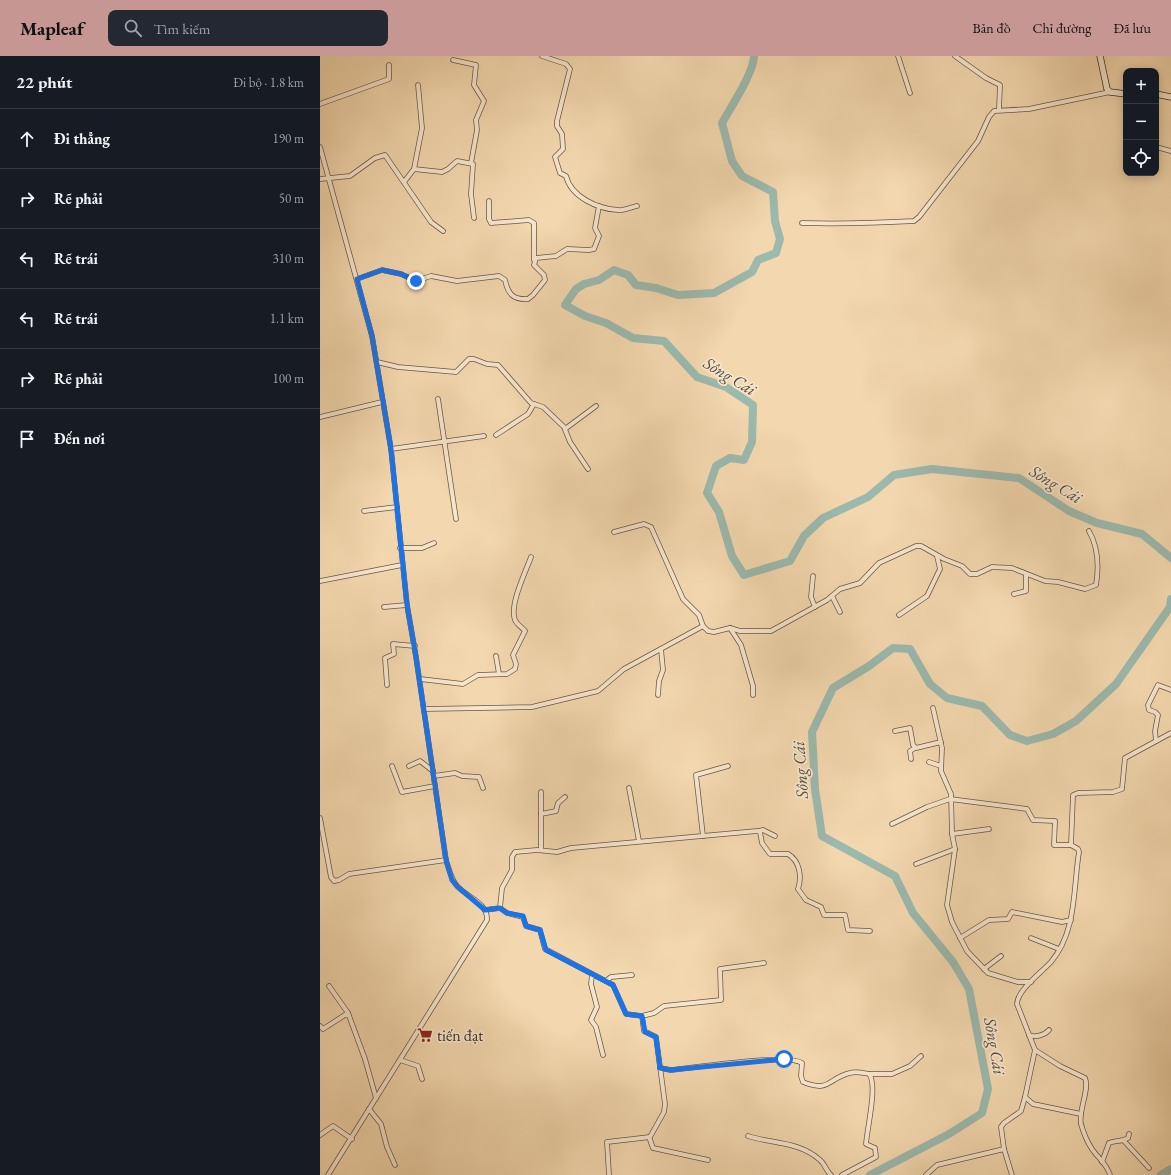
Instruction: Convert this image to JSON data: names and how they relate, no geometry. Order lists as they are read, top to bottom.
{
  "water": ["Sông Cái"],
  "places": {
    "supermarket": ["tiến đạt"]
  },
  "page": {
    "header": "Mapleaf",
    "search": "Tìm kiếm",
    "nav": ["Bản đồ", "Chỉ đường", "Đã lưu"],
    "heading": ["22 phút", "Đi bộ · 1.8 km"],
    "map_buttons": ["+", "−"],
    "list": [
      ["Đi thẳng", "190 m"],
      ["Rẽ phải", "50 m"],
      ["Rẽ trái", "310 m"],
      ["Rẽ trái", "1.1 km"],
      ["Rẽ phải", "100 m"],
      "Đến nơi"
    ]
  }
}
